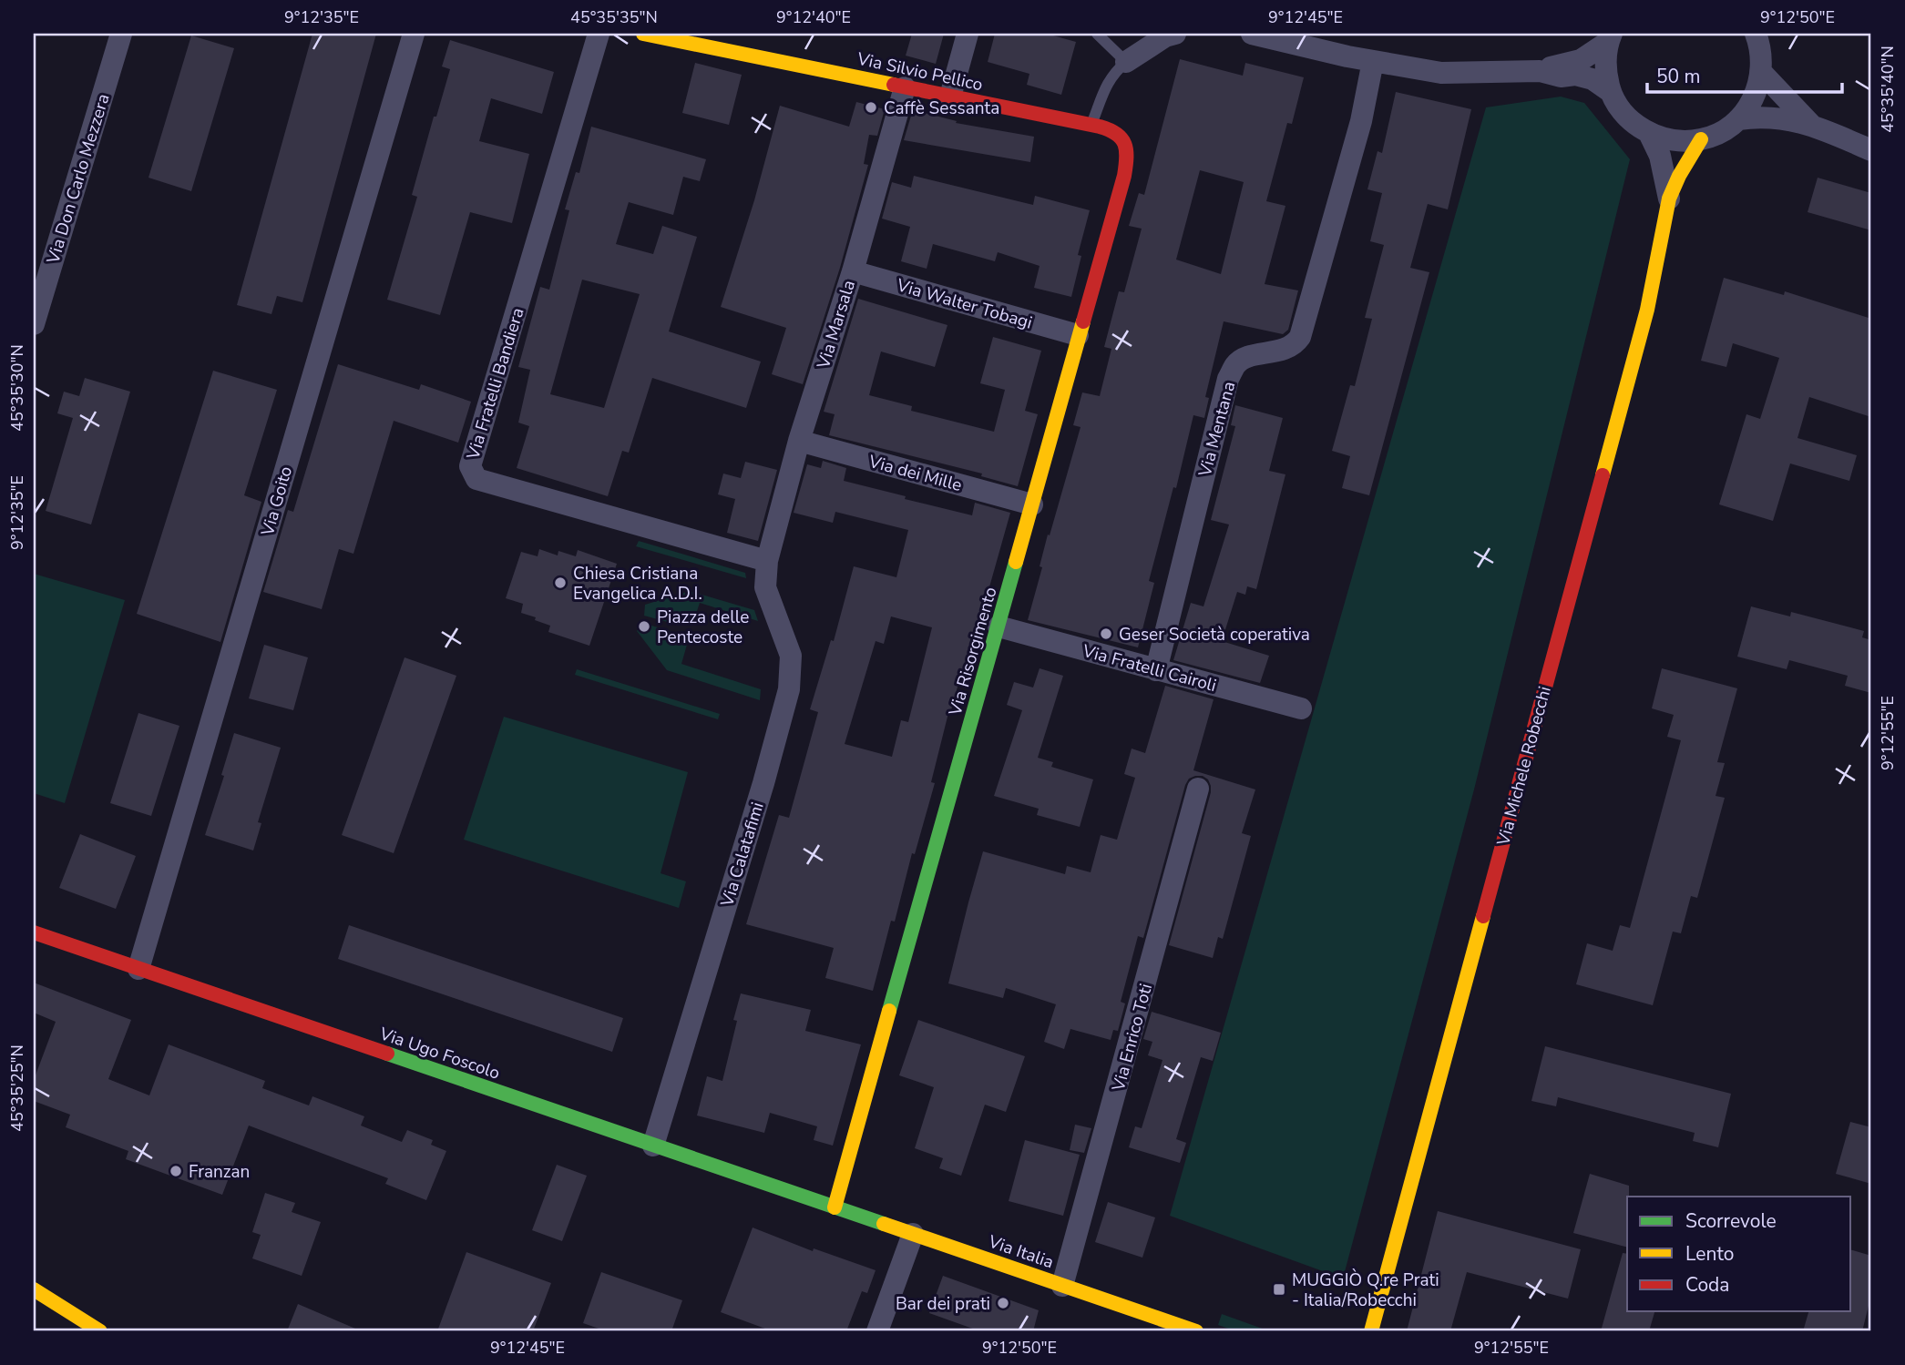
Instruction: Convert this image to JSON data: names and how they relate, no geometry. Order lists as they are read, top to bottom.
{
  "streets": {
    "street": [
      "Via Silvio Pellico",
      "Via Don Carlo Mezzera",
      "Via Walter Tobagi",
      "Via Marsala",
      "Via Fratelli Bandiera",
      "Via Mentana",
      "Via dei Mille",
      "Via Goito",
      "Via Risorgimento",
      "Via Fratelli Cairoli",
      "Via Michele Robecchi",
      "Via Calatafimi",
      "Via Enrico Toti",
      "Via Ugo Foscolo",
      "Via Italia"
    ]
  },
  "crossings": [
    ["Via Silvio Pellico", "Via Marsala"],
    ["Via Silvio Pellico", "Via Risorgimento"],
    ["Via Walter Tobagi", "Via Marsala"],
    ["Via Walter Tobagi", "Via Risorgimento"],
    ["Via Marsala", "Via Fratelli Bandiera"],
    ["Via Marsala", "Via dei Mille"],
    ["Via Marsala", "Via Calatafimi"],
    ["Via Fratelli Bandiera", "Via Calatafimi"],
    ["Via Mentana", "Via Fratelli Cairoli"],
    ["Via dei Mille", "Via Risorgimento"],
    ["Via Goito", "Via Ugo Foscolo"],
    ["Via Risorgimento", "Via Fratelli Cairoli"],
    ["Via Risorgimento", "Via Ugo Foscolo"],
    ["Via Risorgimento", "Via Italia"],
    ["Via Calatafimi", "Via Ugo Foscolo"],
    ["Via Enrico Toti", "Via Italia"],
    ["Via Ugo Foscolo", "Via Italia"]
  ],
  "places": {
    "other": [
      "Caffè Sessanta",
      "Chiesa Cristiana Evangelica A.D.I.",
      "Piazza delle Pentecoste",
      "Geser Società coperativa",
      "Franzan",
      "Bar dei prati"
    ],
    "transit": ["MUGGIÒ Q.re Prati - Italia/Robecchi"]
  },
  "legend": ["Scorrevole", "Lento", "Coda"],
  "scale_bar": "50 m",
  "coordinates": [
    "9°12'35\"E",
    "45°35'35\"N",
    "9°12'40\"E",
    "9°12'45\"E",
    "9°12'50\"E",
    "45°35'40\"N",
    "45°35'30\"N",
    "9°12'55\"E",
    "45°35'25\"N"
  ]
}
